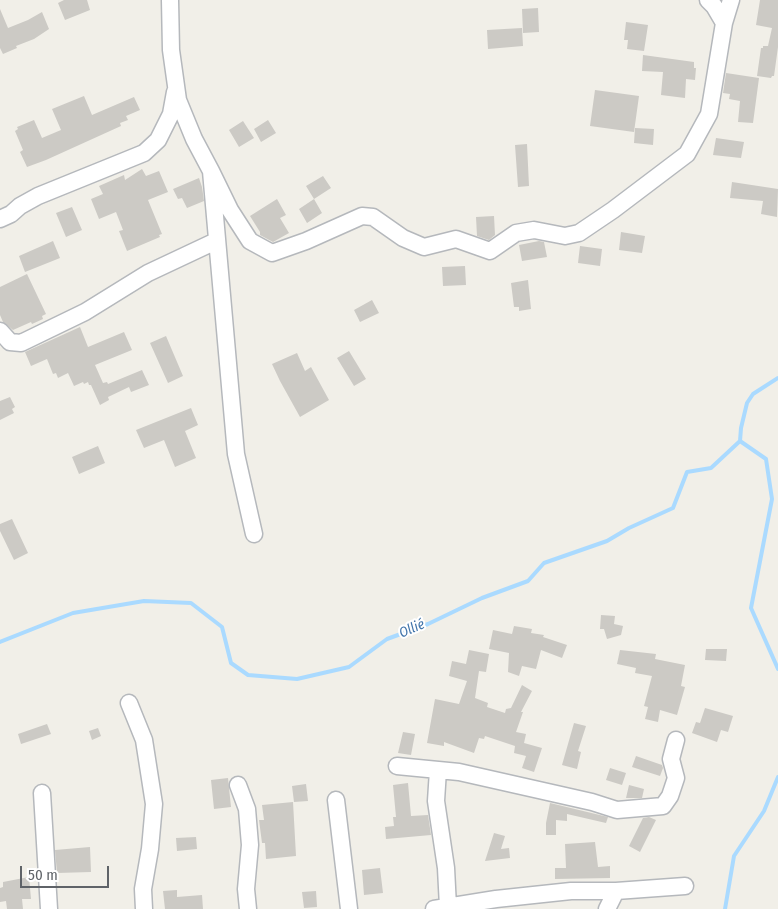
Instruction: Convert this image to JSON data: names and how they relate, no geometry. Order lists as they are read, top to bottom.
{
  "water": ["Ollié"],
  "scale_bar": "50 m"
}
